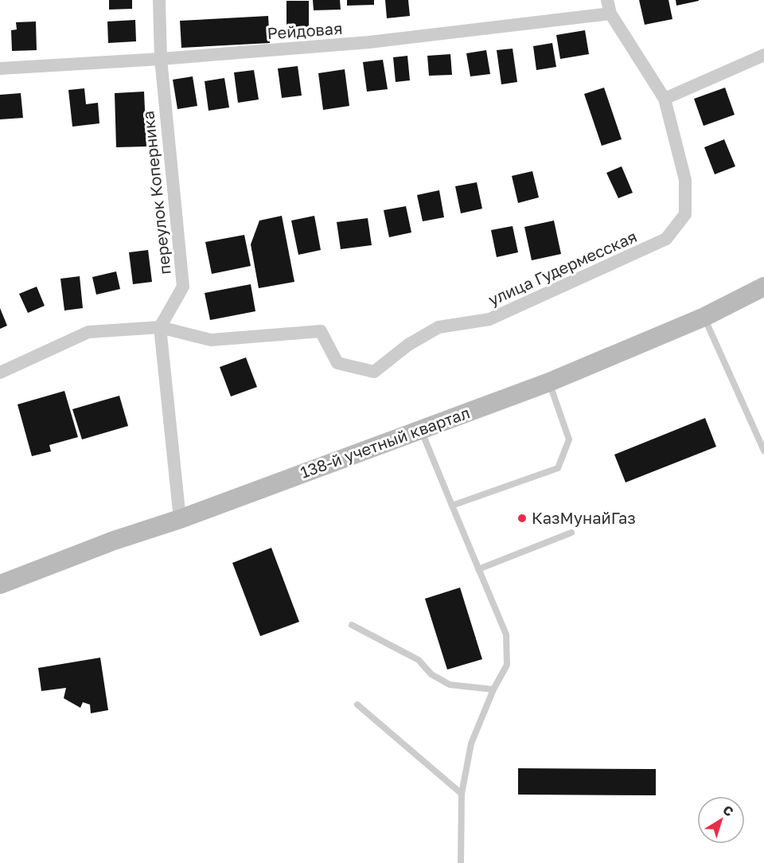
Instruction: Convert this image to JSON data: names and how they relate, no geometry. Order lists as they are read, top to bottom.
{
  "streets": {
    "main road": ["138-й учетный квартал"],
    "street": ["Рейдовая", "переулок Коперника", "улица Гудермесская"]
  },
  "crossings": [
    ["Рейдовая", "переулок Коперника"],
    ["переулок Коперника", "улица Гудермесская"]
  ],
  "places": ["КазМунайГаз"],
  "north": "top right"
}
